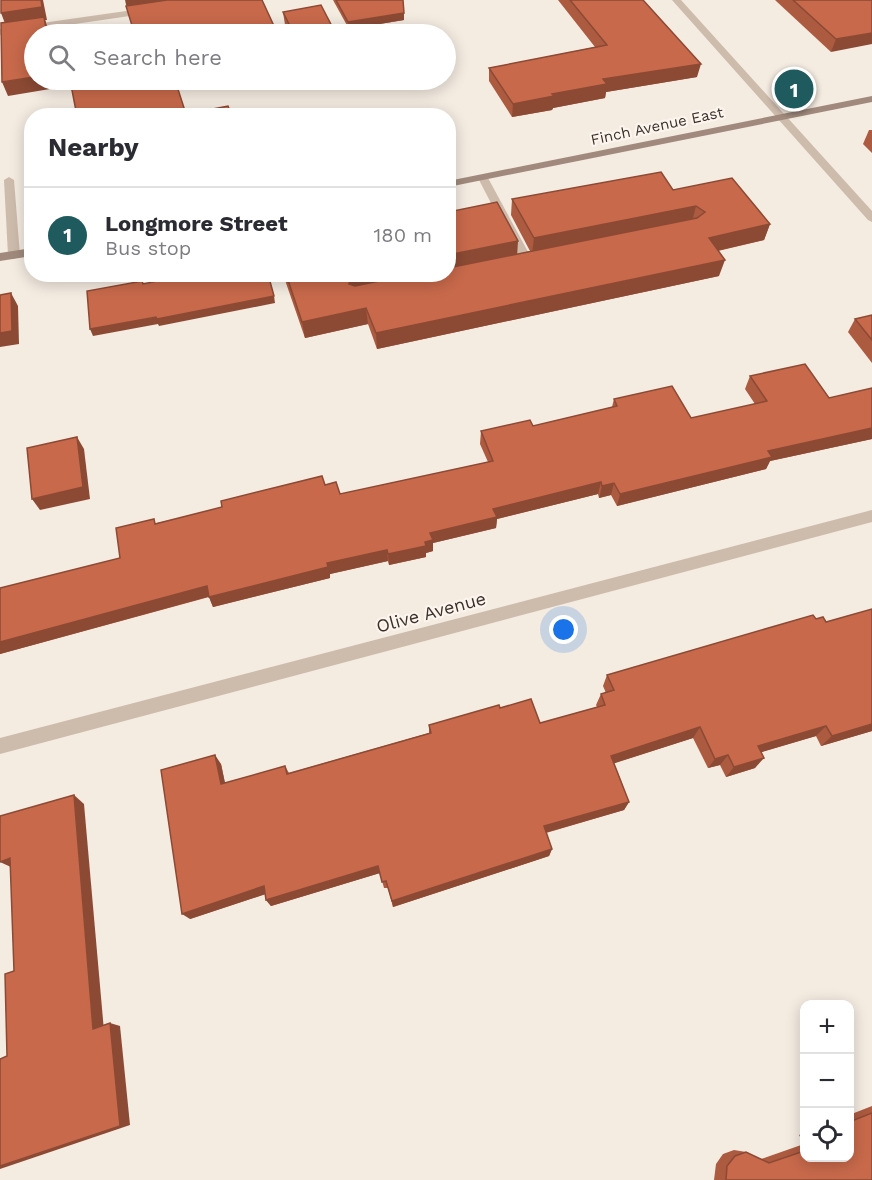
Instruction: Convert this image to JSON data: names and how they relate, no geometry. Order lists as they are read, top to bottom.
{
  "streets": {
    "main road": ["Finch Avenue East"],
    "street": ["Olive Avenue"]
  },
  "page": {
    "search": "Search here",
    "pins": "1",
    "heading": "Nearby",
    "list": [
      {
        "mark": "1",
        "name": "Longmore Street",
        "note": "Bus stop",
        "value": "180 m"
      }
    ],
    "map_buttons": ["+", "−"]
  }
}
